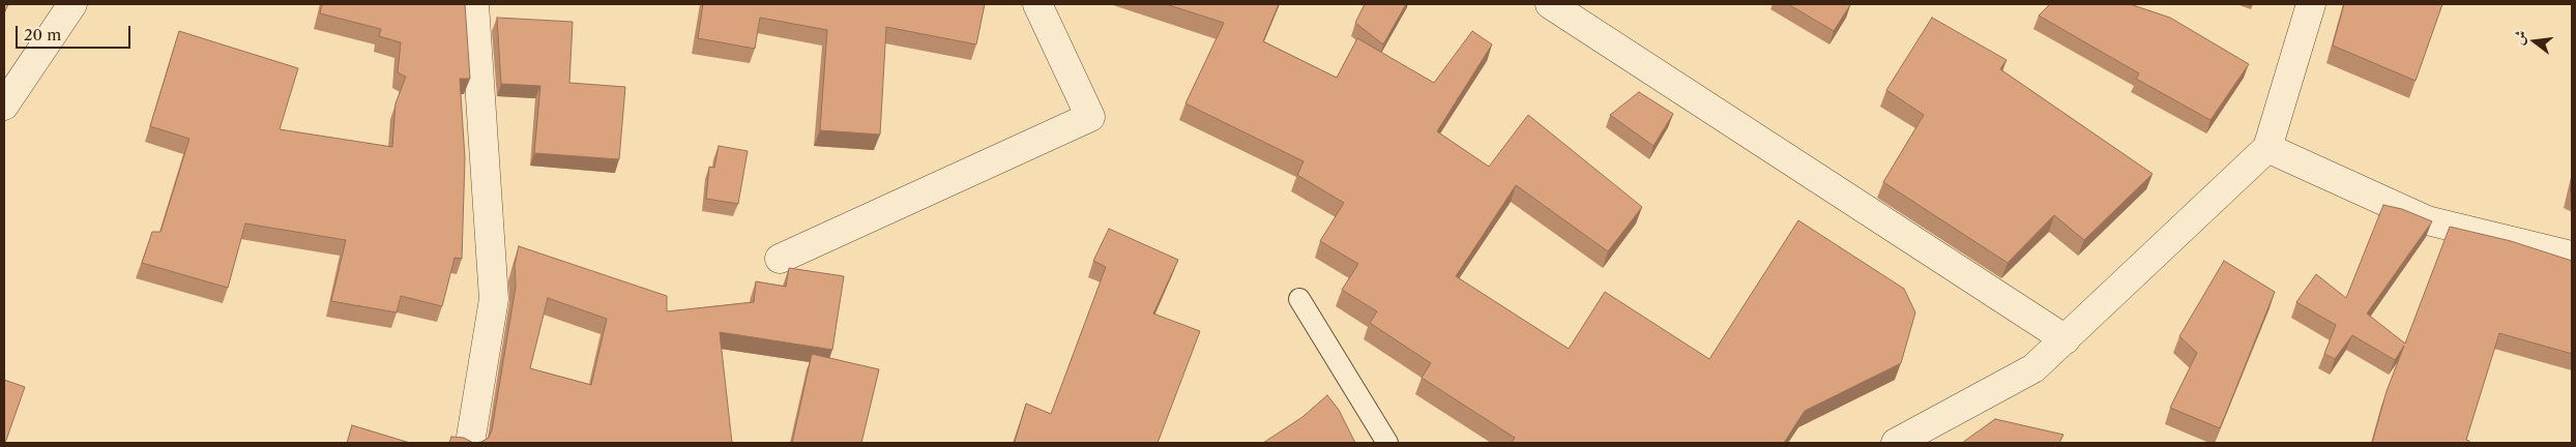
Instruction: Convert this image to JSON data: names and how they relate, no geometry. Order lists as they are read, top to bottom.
{
  "scale_bar": "20 m",
  "north": "left"
}
